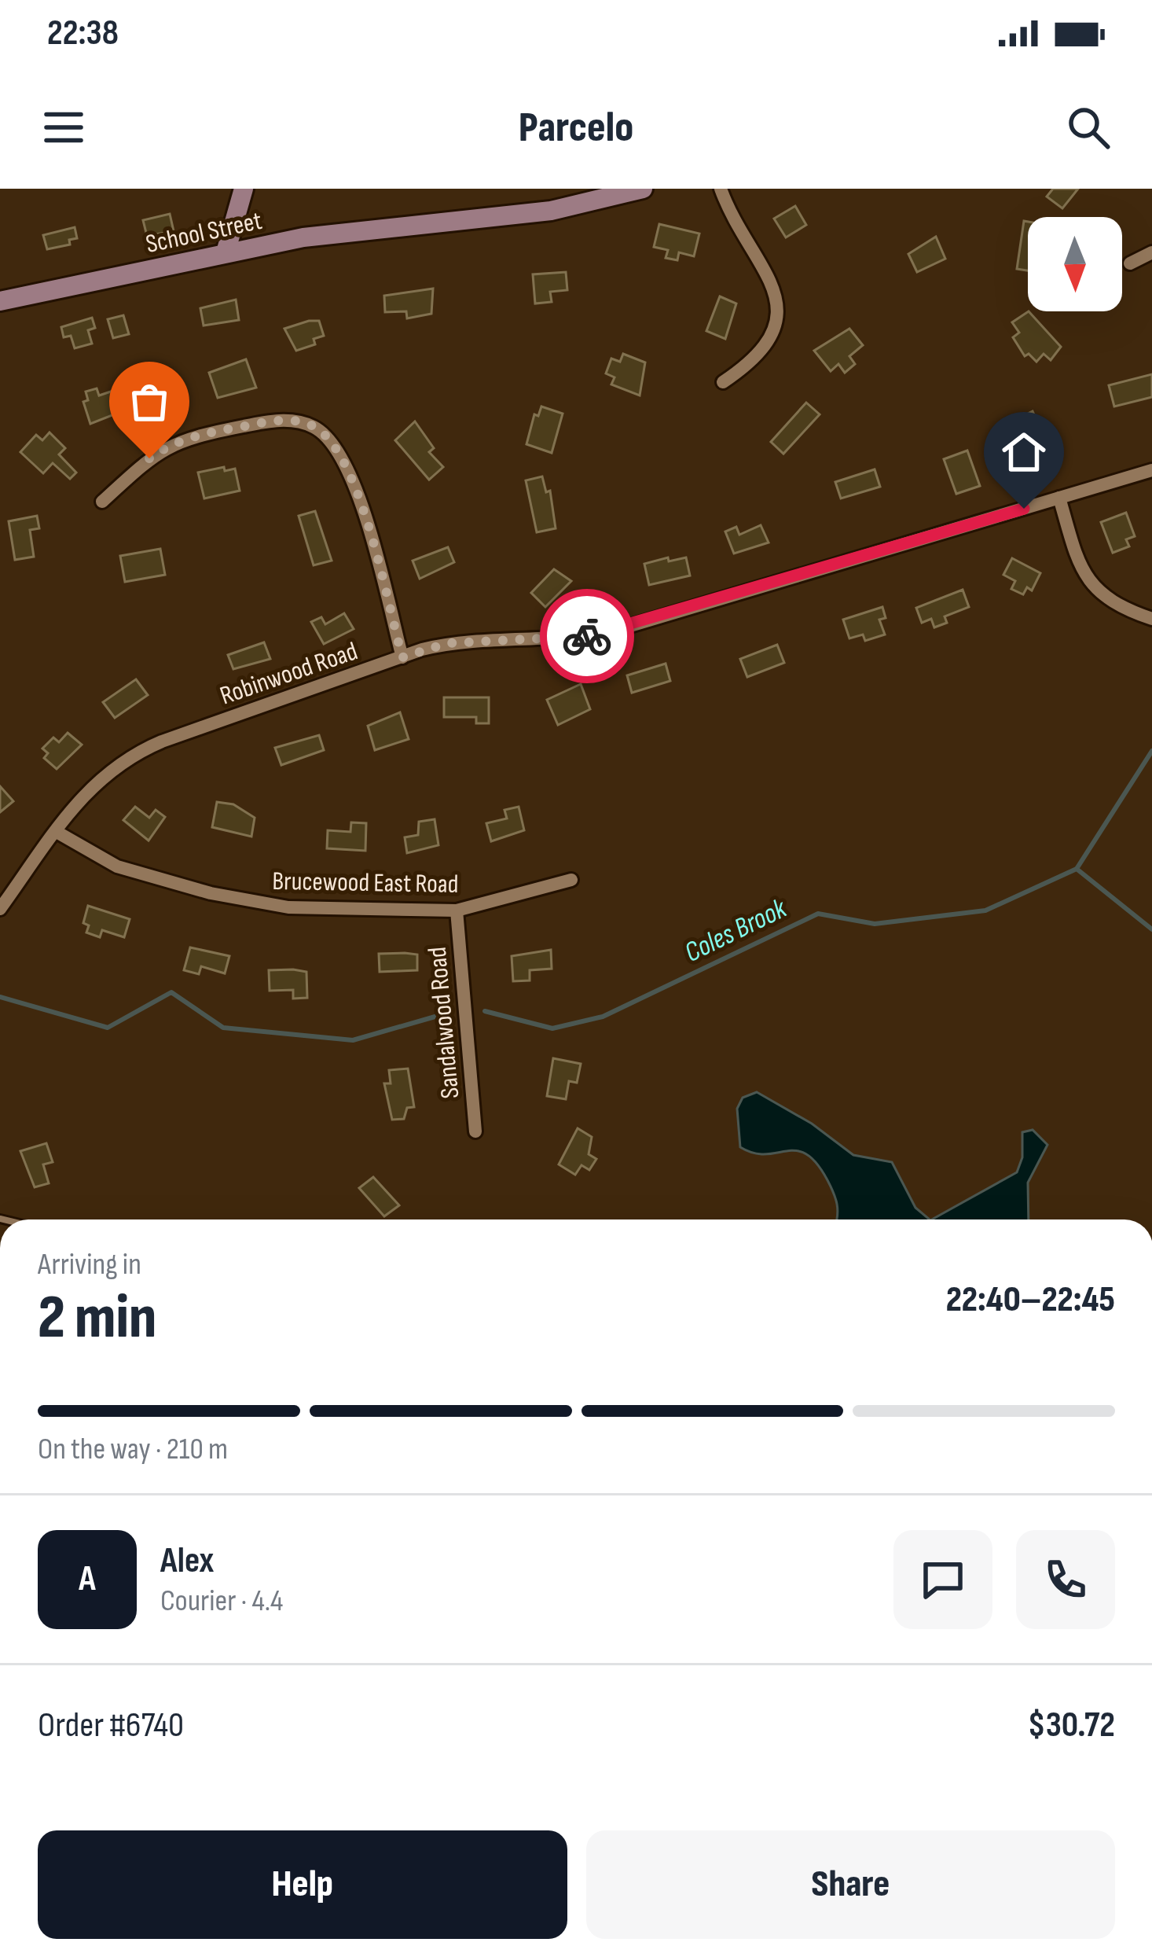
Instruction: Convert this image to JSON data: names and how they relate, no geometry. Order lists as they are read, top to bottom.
{
  "streets": {
    "street": [
      "School Street",
      "Robinwood Road",
      "Brucewood East Road",
      "Sandalwood Road"
    ]
  },
  "crossings": [
    ["Robinwood Road", "Brucewood East Road"],
    ["Brucewood East Road", "Sandalwood Road"]
  ],
  "water": ["Coles Brook"],
  "north": "bottom",
  "page": {
    "status": "22:38",
    "header": "Parcelo",
    "heading": ["2 min", "Arriving in", "22:40–22:45"],
    "panel": [
      "Alex",
      "Courier · 4.4",
      "Order #6740",
      "$30.72"
    ],
    "bar": "On the way · 210 m",
    "round": "A",
    "buttons": ["Help", "Share"]
  }
}
